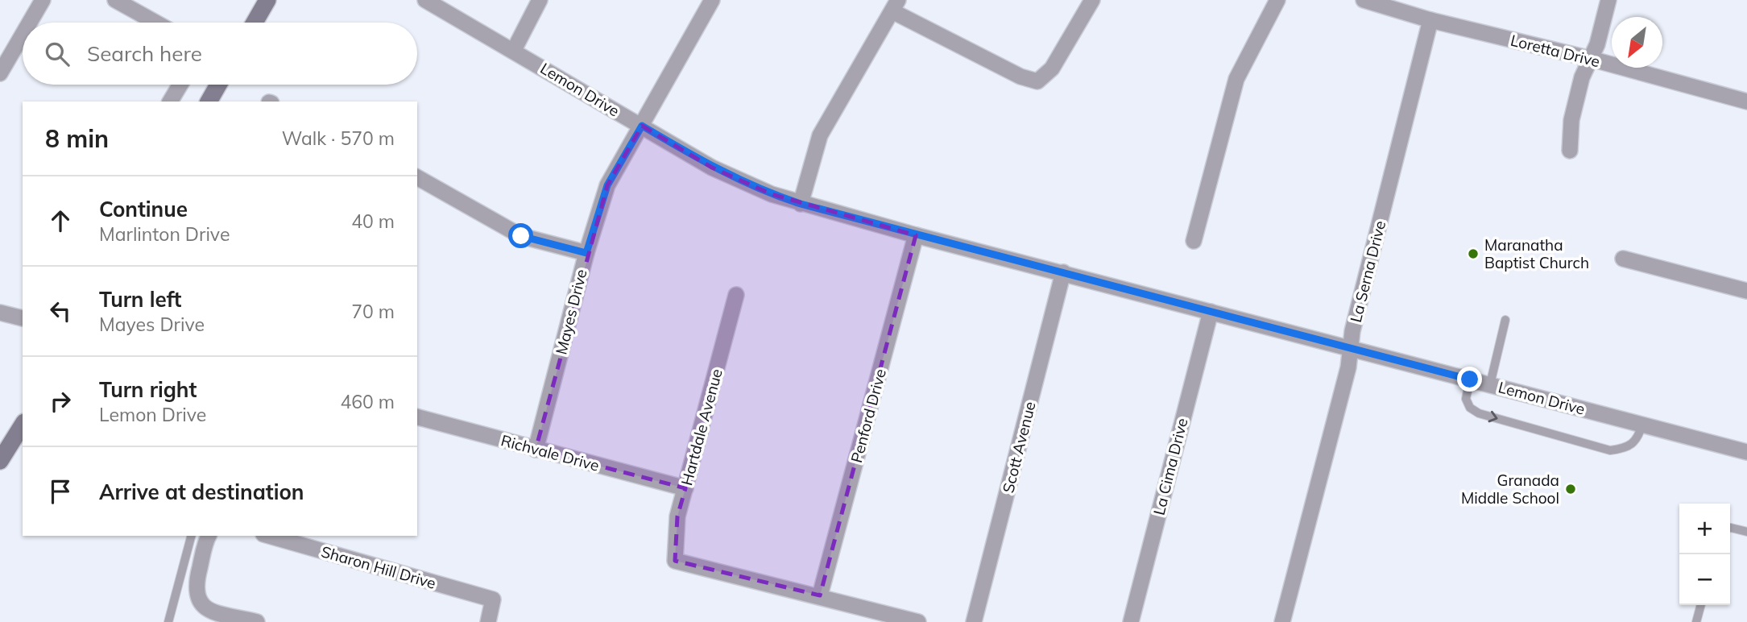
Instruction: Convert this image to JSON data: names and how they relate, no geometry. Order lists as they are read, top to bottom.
{
  "streets": {
    "street": [
      "Loretta Drive",
      "Lemon Drive",
      "La Serna Drive",
      "Mayes Drive",
      "Penford Drive",
      "Hartdale Avenue",
      "Scott Avenue",
      "Richvale Drive",
      "La Cima Drive",
      "Sharon Hill Drive"
    ]
  },
  "crossings": [
    ["Loretta Drive", "La Serna Drive"],
    ["Lemon Drive", "La Serna Drive"],
    ["Lemon Drive", "Mayes Drive"],
    ["Lemon Drive", "Penford Drive"],
    ["Lemon Drive", "Scott Avenue"],
    ["Lemon Drive", "La Cima Drive"],
    ["Mayes Drive", "Richvale Drive"],
    ["Penford Drive", "Hartdale Avenue"],
    ["Hartdale Avenue", "Richvale Drive"]
  ],
  "places": ["Maranatha Baptist Church", "Granada Middle School"],
  "north": "bottom left",
  "page": {
    "search": "Search here",
    "heading": ["8 min", "Walk · 570 m"],
    "list": [
      ["Continue", "Marlinton Drive", "40 m"],
      ["Turn left", "Mayes Drive", "70 m"],
      ["Turn right", "Lemon Drive", "460 m"],
      "Arrive at destination"
    ],
    "map_buttons": ["+", "−"]
  }
}
